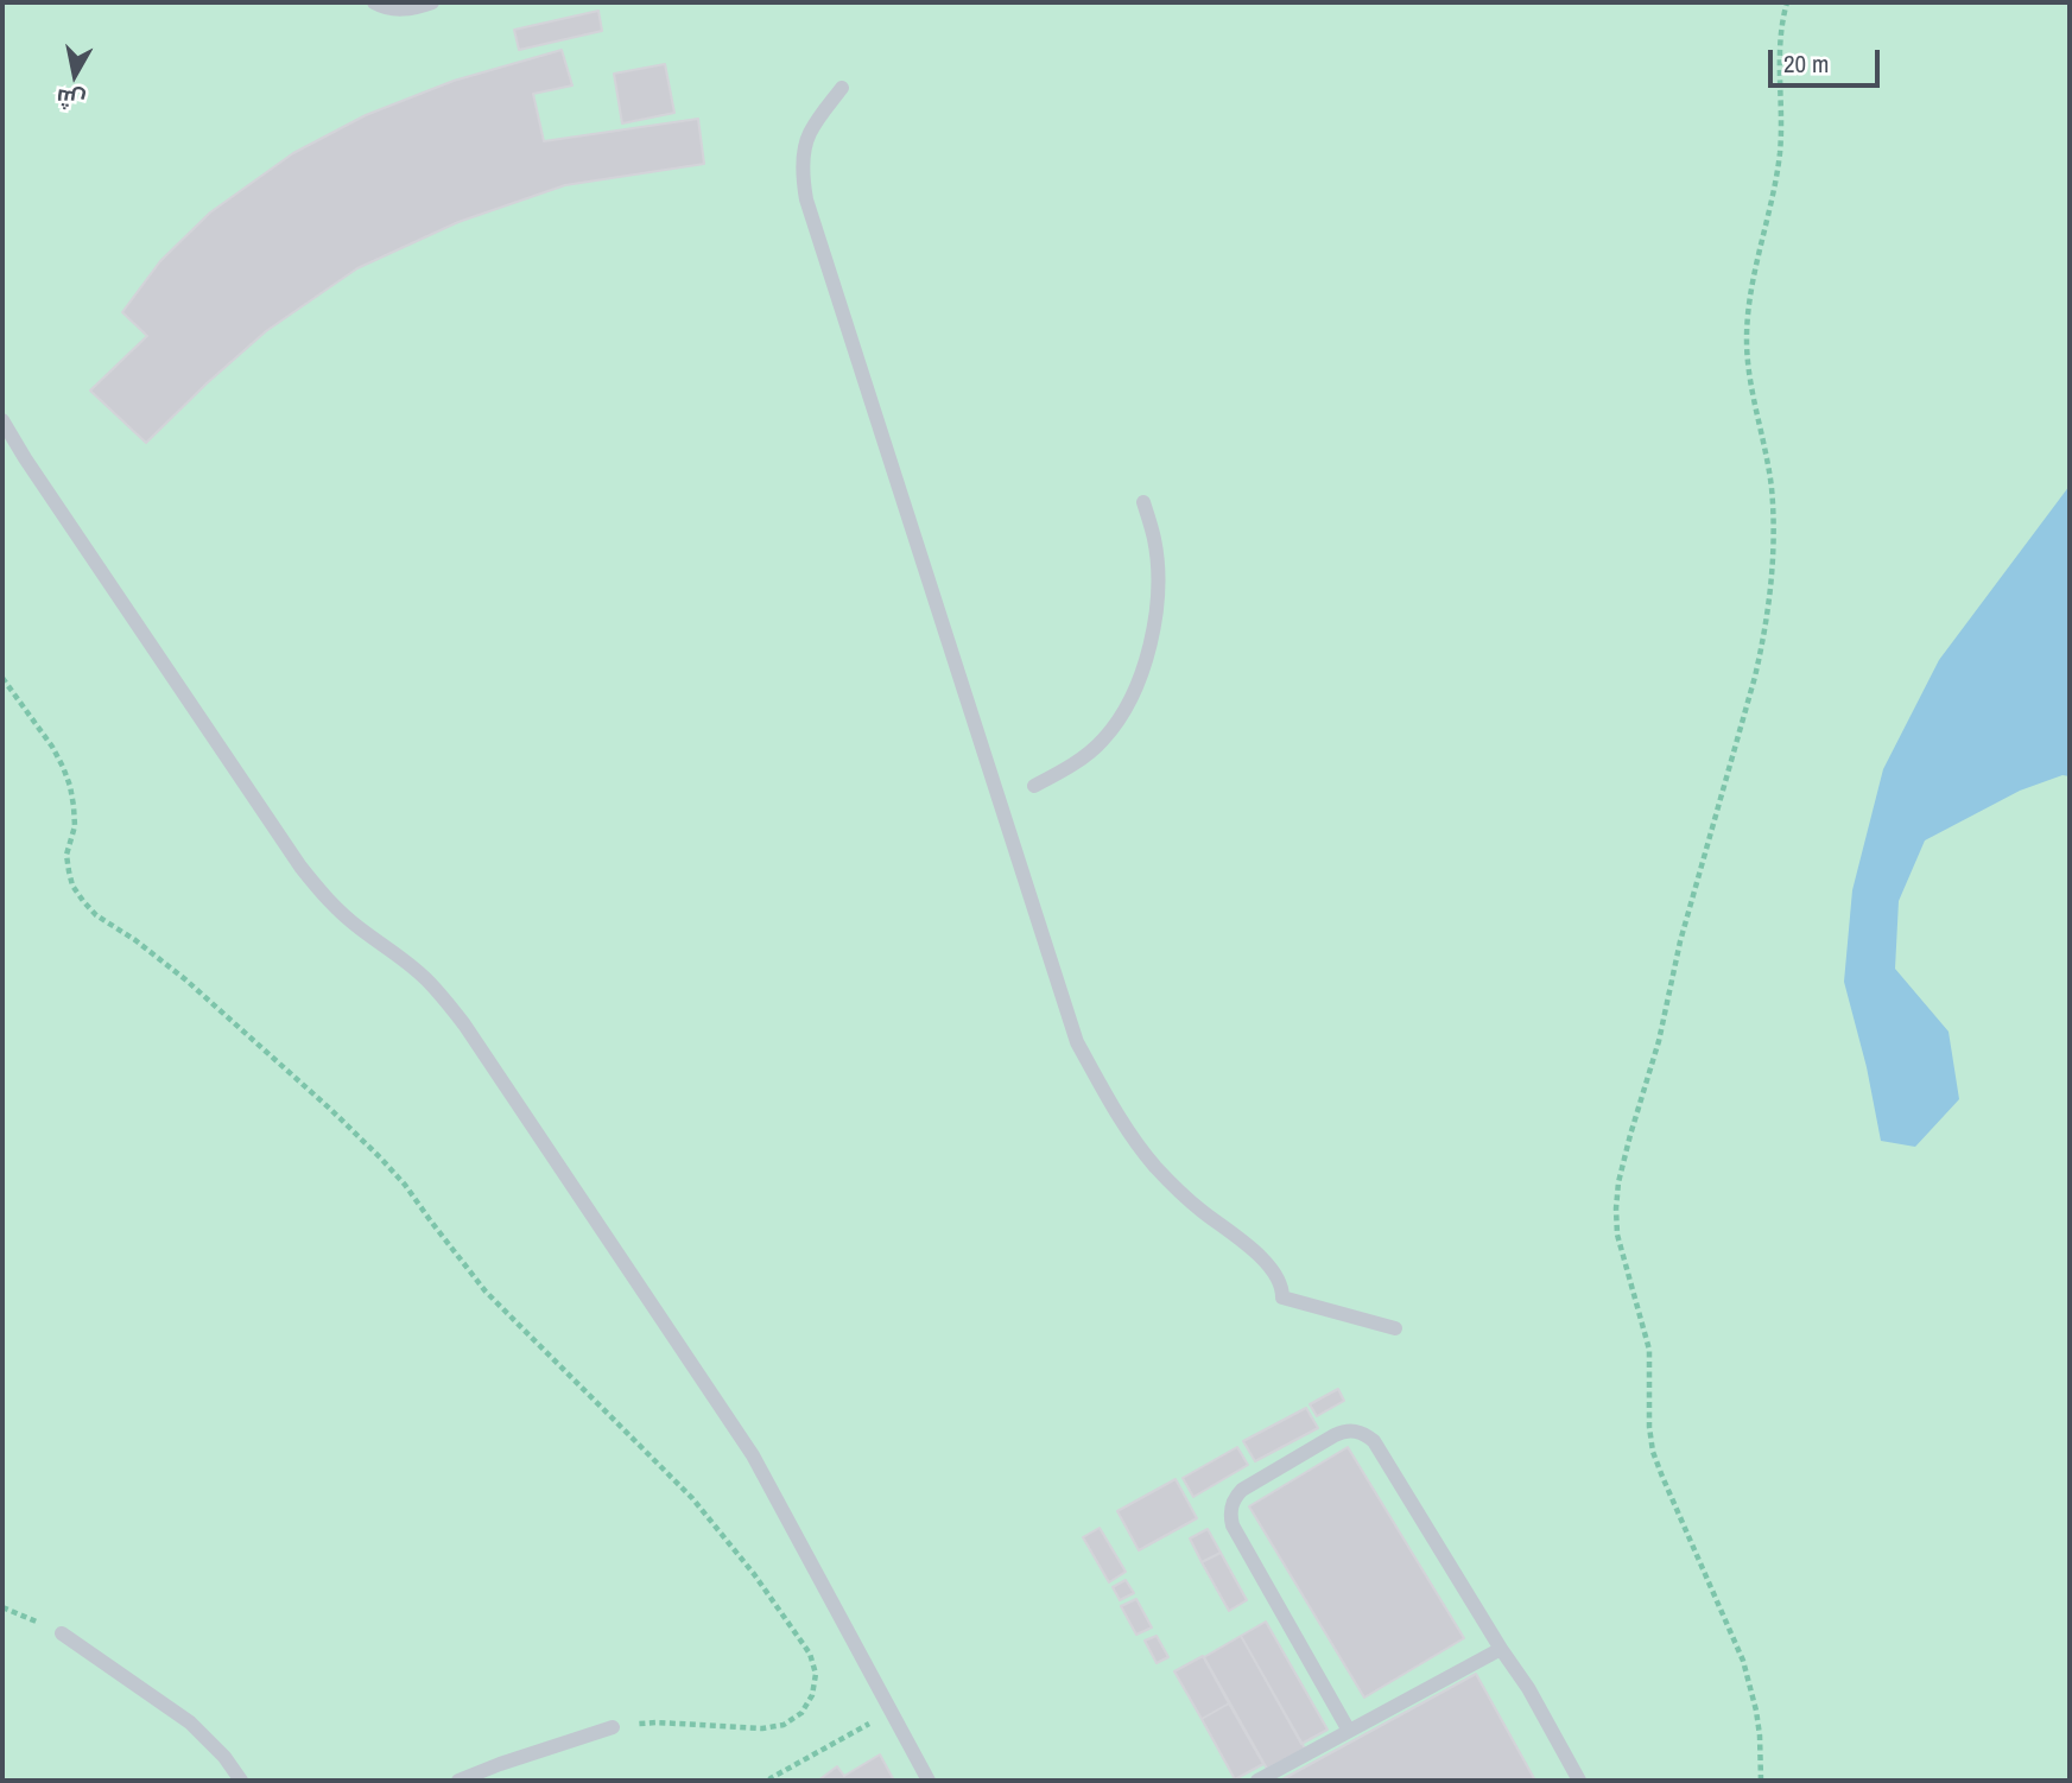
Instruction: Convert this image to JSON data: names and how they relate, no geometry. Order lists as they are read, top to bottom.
{
  "scale_bar": "20 m",
  "north": "bottom"
}
